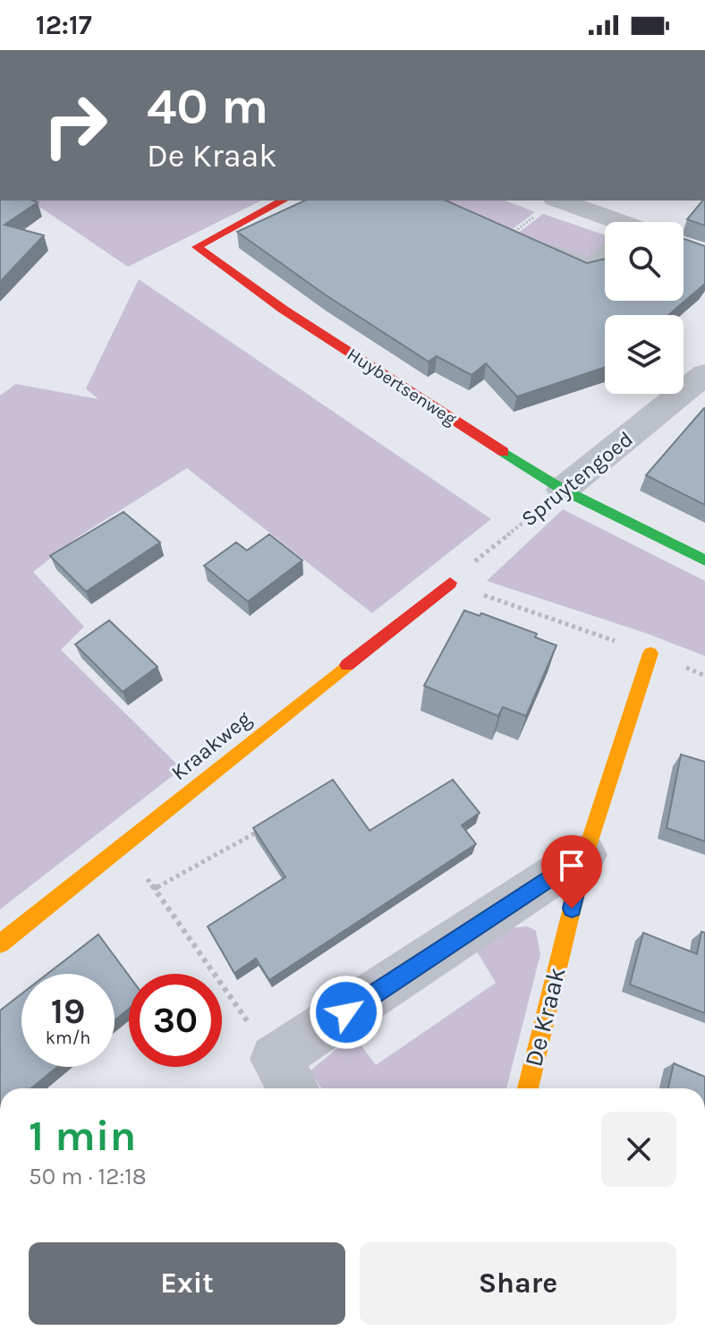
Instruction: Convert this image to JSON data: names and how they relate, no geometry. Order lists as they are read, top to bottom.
{
  "streets": {
    "street": [
      "Huybertsenweg",
      "Spruytengoed",
      "Kraakweg",
      "De Kraak"
    ]
  },
  "crossings": [
    ["Huybertsenweg", "Spruytengoed"],
    ["Spruytengoed", "Kraakweg"]
  ],
  "page": {
    "status": "12:17",
    "turn": ["40 m", "De Kraak"],
    "speed": "19 km/h",
    "limit": "30",
    "heading": ["1 min", "50 m · 12:18"],
    "buttons": ["Exit", "Share"]
  }
}
